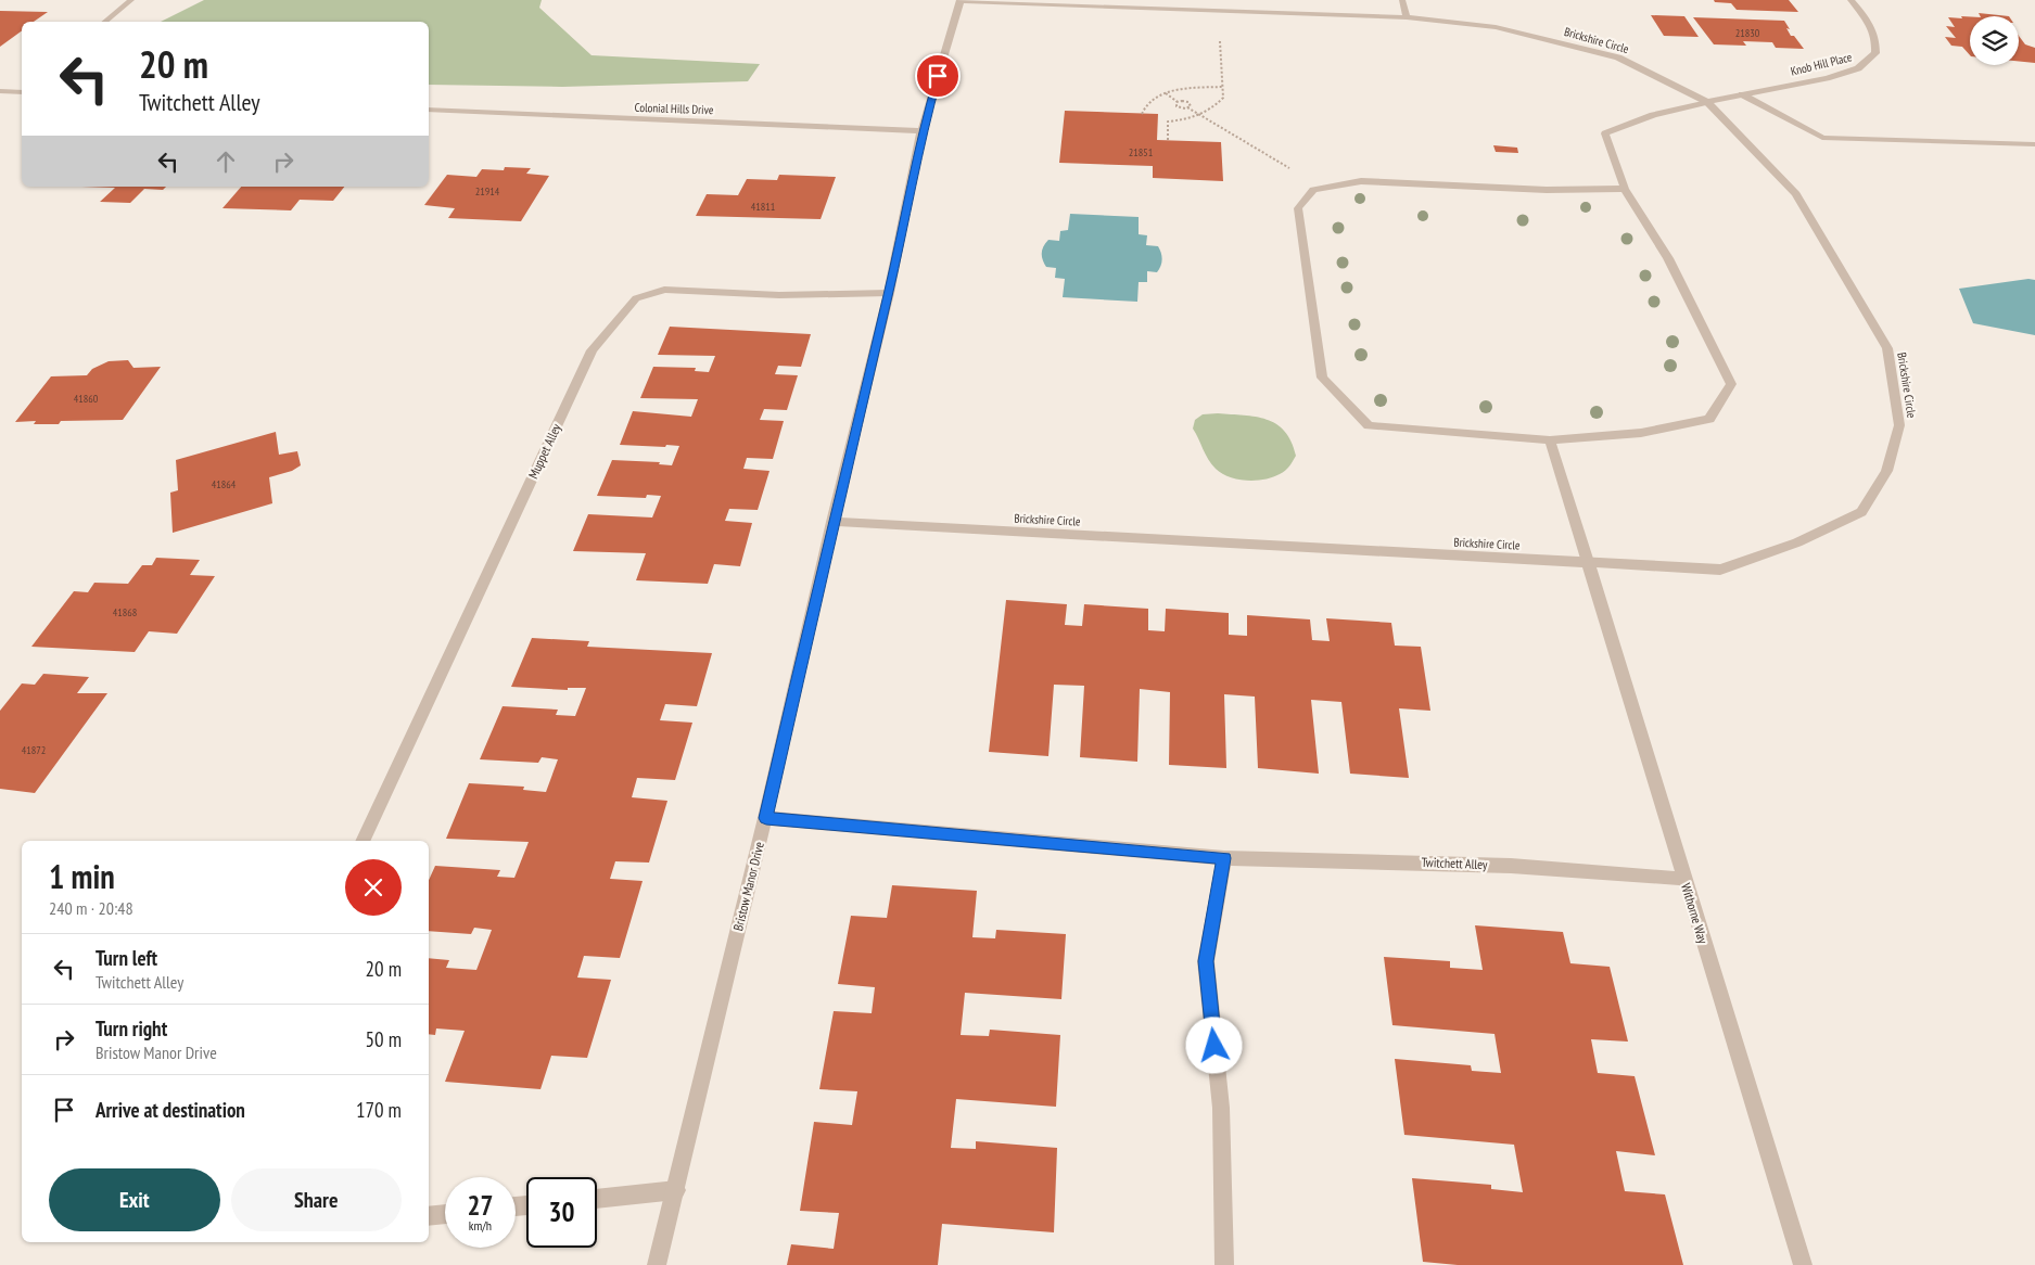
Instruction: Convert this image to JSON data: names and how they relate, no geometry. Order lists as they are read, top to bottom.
{
  "streets": {
    "street": [
      "Brickshire Circle",
      "Knob Hill Place",
      "Colonial Hills Drive",
      "Muppet Alley",
      "Twitchett Alley",
      "Bristow Manor Drive",
      "Withorne Way"
    ]
  },
  "crossings": [
    ["Brickshire Circle", "Knob Hill Place"],
    ["Brickshire Circle", "Bristow Manor Drive"],
    ["Brickshire Circle", "Withorne Way"],
    ["Colonial Hills Drive", "Bristow Manor Drive"],
    ["Muppet Alley", "Bristow Manor Drive"],
    ["Twitchett Alley", "Bristow Manor Drive"],
    ["Twitchett Alley", "Withorne Way"]
  ],
  "house_numbers": [
    "21830",
    "21851",
    "21914",
    "41811",
    "41860",
    "41864",
    "41868",
    "41872"
  ],
  "page": {
    "turn": ["20 m", "Twitchett Alley"],
    "heading": ["1 min", "240 m · 20:48"],
    "list": [
      {
        "name": "Turn left",
        "note": "Twitchett Alley",
        "value": "20 m"
      },
      {
        "name": "Turn right",
        "note": "Bristow Manor Drive",
        "value": "50 m"
      },
      {
        "name": "Arrive at destination",
        "value": "170 m"
      }
    ],
    "buttons": ["Exit", "Share"],
    "speed": "27 km/h",
    "limit": "30"
  }
}
